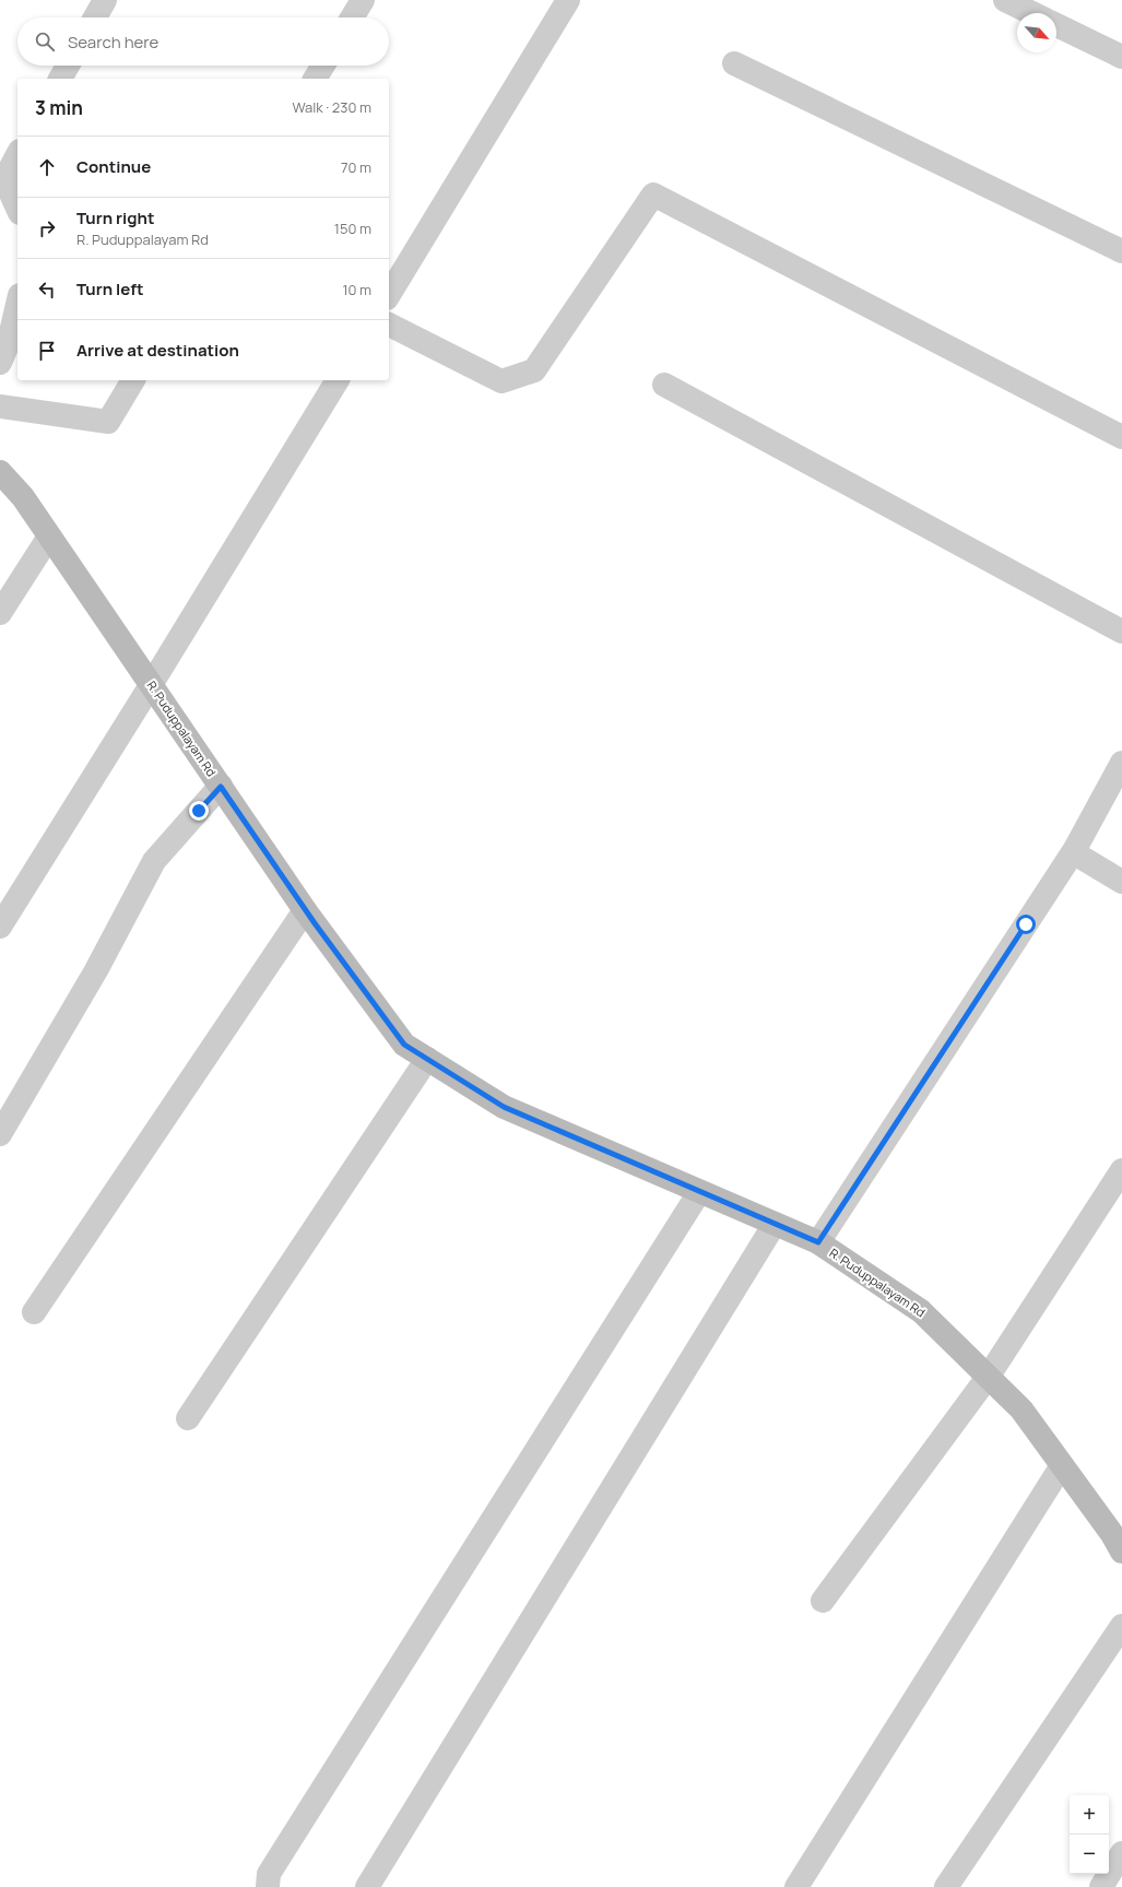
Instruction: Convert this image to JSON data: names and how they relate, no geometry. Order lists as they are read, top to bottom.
{
  "streets": {
    "main road": ["R. Puduppalayam Rd"]
  },
  "north": "bottom right",
  "page": {
    "search": "Search here",
    "heading": ["3 min", "Walk · 230 m"],
    "list": [
      ["Continue", "70 m"],
      ["Turn right", "R. Puduppalayam Rd", "150 m"],
      ["Turn left", "10 m"],
      "Arrive at destination"
    ],
    "map_buttons": ["+", "−"]
  }
}
